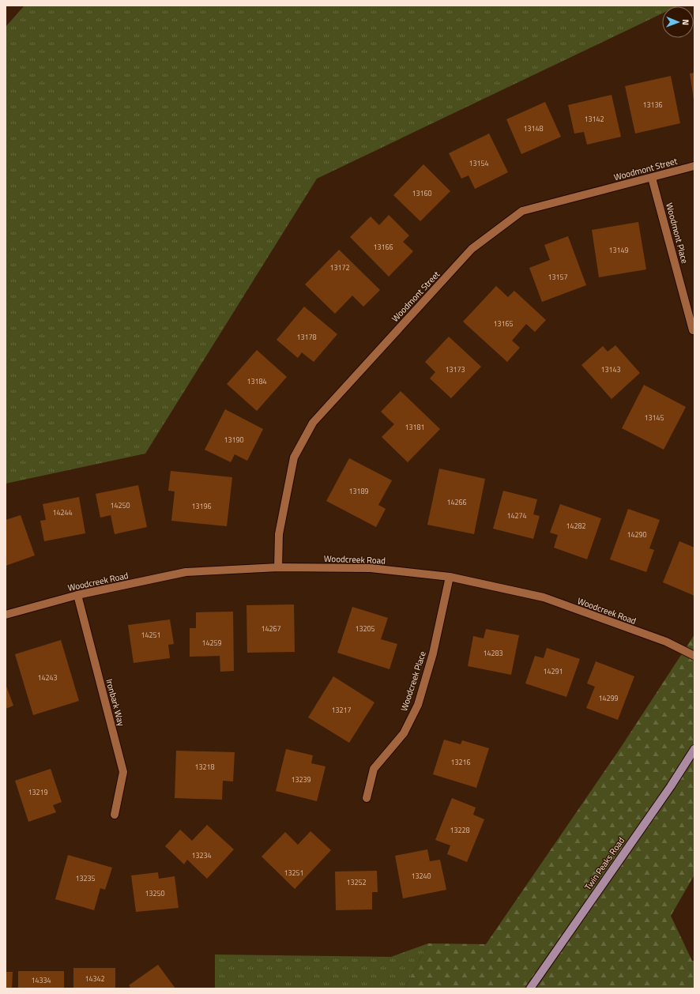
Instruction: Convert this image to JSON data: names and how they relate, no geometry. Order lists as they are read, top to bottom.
{
  "streets": {
    "main road": ["Twin Peaks Road"],
    "street": [
      "Woodmont Street",
      "Woodmont Place",
      "Woodcreek Road",
      "Woodcreek Place",
      "Ironbark Way"
    ]
  },
  "crossings": [
    ["Woodmont Street", "Woodmont Place"],
    ["Woodmont Street", "Woodcreek Road"],
    ["Woodcreek Road", "Woodcreek Place"],
    ["Woodcreek Road", "Ironbark Way"]
  ],
  "house_numbers": [
    "13136",
    "13142",
    "13148",
    "13154",
    "13160",
    "13166",
    "13149",
    "13172",
    "13157",
    "13165",
    "13178",
    "13173",
    "13143",
    "13184",
    "13145",
    "13181",
    "13190",
    "13189",
    "14266",
    "14250",
    "13196",
    "14244",
    "14274",
    "14282",
    "14290",
    "14267",
    "13205",
    "14251",
    "14259",
    "14283",
    "14291",
    "14243",
    "14299",
    "13217",
    "13216",
    "13218",
    "13239",
    "13219",
    "13228",
    "13234",
    "13251",
    "13240",
    "13235",
    "13252",
    "13250",
    "14342",
    "14334"
  ],
  "north": "right"
}
